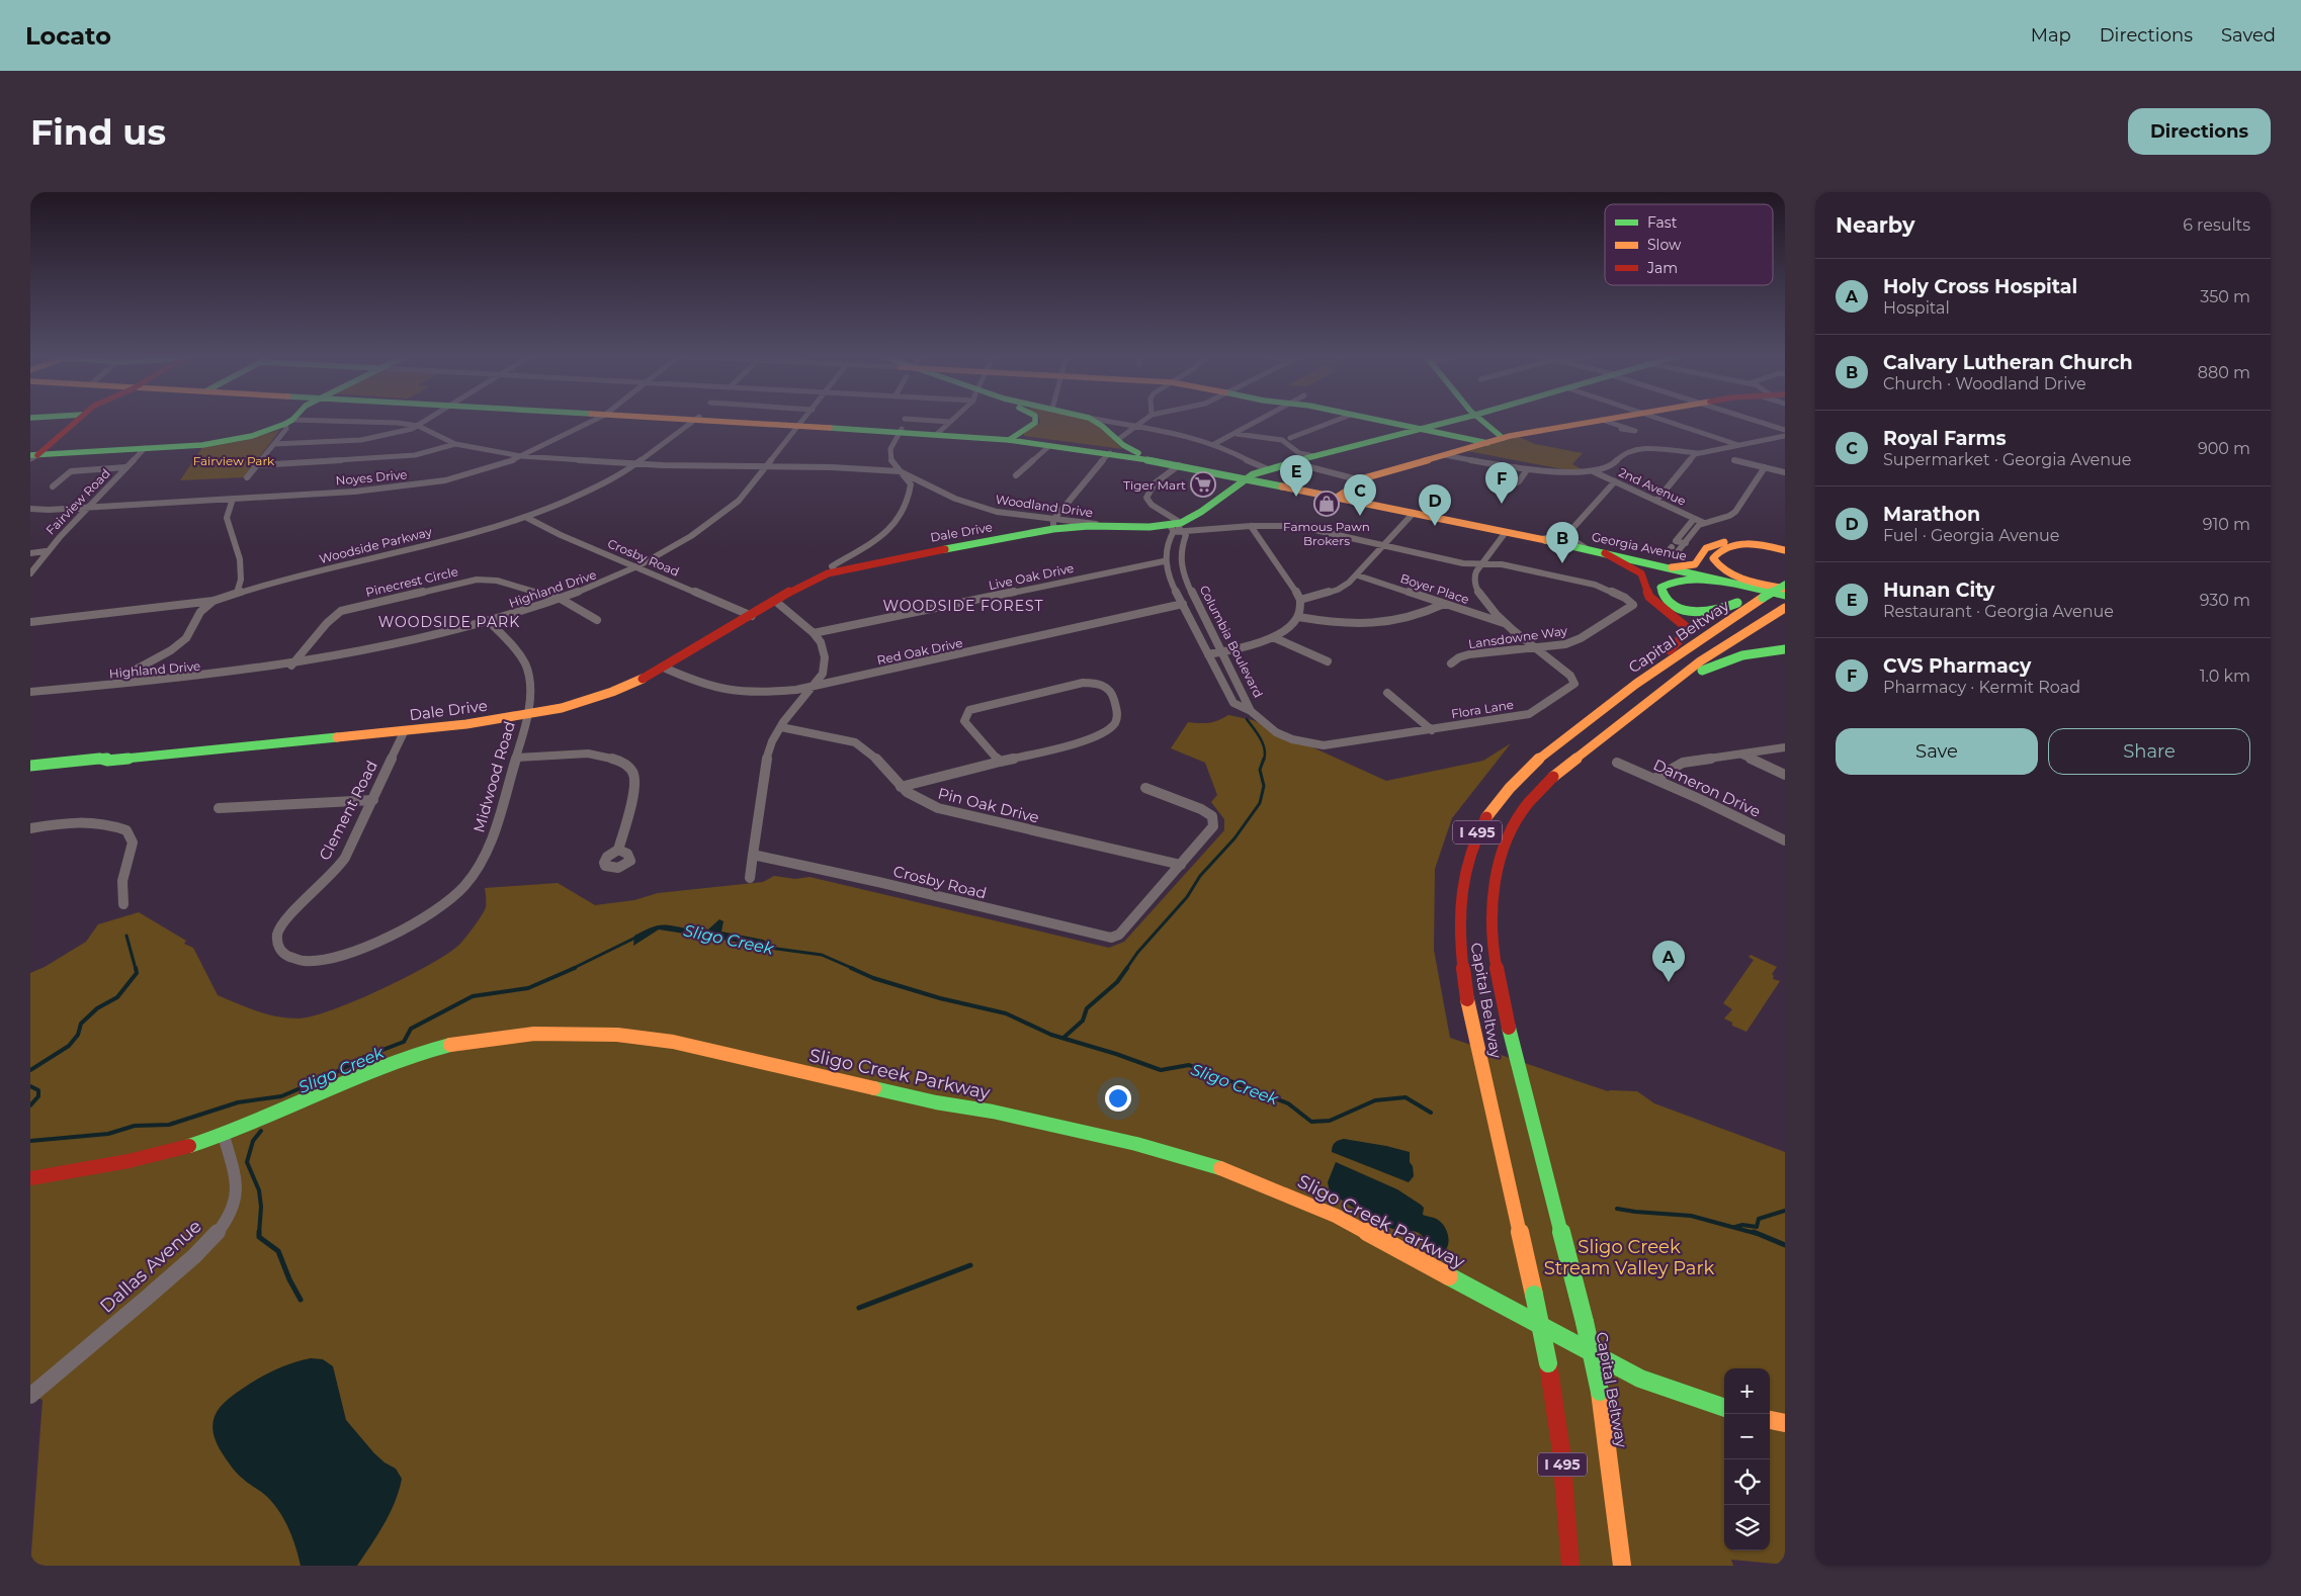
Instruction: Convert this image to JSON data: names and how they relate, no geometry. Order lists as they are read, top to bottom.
{
  "streets": {
    "main road": [
      "Dale Drive",
      "Georgia Avenue",
      "Capital Beltway",
      "I 495",
      "Sligo Creek Parkway"
    ],
    "street": [
      "Noyes Drive",
      "2nd Avenue",
      "Fairview Road",
      "Woodland Drive",
      "Woodside Parkway",
      "Crosby Road",
      "Live Oak Drive",
      "Pinecrest Circle",
      "Highland Drive",
      "Boyer Place",
      "Lansdowne Way",
      "Columbia Boulevard",
      "Red Oak Drive",
      "Flora Lane",
      "Midwood Road",
      "Dameron Drive",
      "Pin Oak Drive",
      "Clement Road",
      "Dallas Avenue"
    ]
  },
  "crossings": [
    ["Noyes Drive", "Fairview Road"],
    ["Noyes Drive", "Woodland Drive"],
    ["Woodland Drive", "Dale Drive"],
    ["Woodland Drive", "Woodside Parkway"],
    ["Woodland Drive", "Highland Drive"],
    ["Dale Drive", "Crosby Road"],
    ["Dale Drive", "Columbia Boulevard"],
    ["Dale Drive", "Red Oak Drive"],
    ["Dale Drive", "Midwood Road"],
    ["Dale Drive", "Clement Road"],
    ["Woodside Parkway", "Crosby Road"],
    ["Georgia Avenue", "Highland Drive"],
    ["Georgia Avenue", "Flora Lane"],
    ["Crosby Road", "Live Oak Drive"],
    ["Crosby Road", "Highland Drive"],
    ["Crosby Road", "Red Oak Drive"],
    ["Crosby Road", "Pin Oak Drive"],
    ["Live Oak Drive", "Columbia Boulevard"],
    ["Pinecrest Circle", "Highland Drive"],
    ["Highland Drive", "Midwood Road"],
    ["Boyer Place", "Flora Lane"],
    ["Lansdowne Way", "Flora Lane"],
    ["Columbia Boulevard", "Red Oak Drive"],
    ["Columbia Boulevard", "Flora Lane"],
    ["Midwood Road", "Clement Road"],
    ["Sligo Creek Parkway", "Dallas Avenue"]
  ],
  "districts": ["WOODSIDE FOREST", "WOODSIDE PARK"],
  "water": ["Sligo Creek"],
  "parks": ["Fairview Park", "Sligo Creek Stream Valley Park"],
  "places": {
    "supermarket": ["Tiger Mart"],
    "shop": ["Famous Pawn Brokers"]
  },
  "legend": ["Fast", "Slow", "Jam"],
  "page": {
    "header": "Locato",
    "nav": ["Map", "Directions", "Saved"],
    "buttons": [
      "Directions",
      ["Save", "Share"]
    ],
    "title": "Find us",
    "heading": ["Nearby", "6 results"],
    "list": [
      {
        "mark": "A",
        "name": "Holy Cross Hospital",
        "note": "Hospital",
        "value": "350 m"
      },
      {
        "mark": "B",
        "name": "Calvary Lutheran Church",
        "note": "Church · Woodland Drive",
        "value": "880 m"
      },
      {
        "mark": "C",
        "name": "Royal Farms",
        "note": "Supermarket · Georgia Avenue",
        "value": "900 m"
      },
      {
        "mark": "D",
        "name": "Marathon",
        "note": "Fuel · Georgia Avenue",
        "value": "910 m"
      },
      {
        "mark": "E",
        "name": "Hunan City",
        "note": "Restaurant · Georgia Avenue",
        "value": "930 m"
      },
      {
        "mark": "F",
        "name": "CVS Pharmacy",
        "note": "Pharmacy · Kermit Road",
        "value": "1.0 km"
      }
    ],
    "pins": [
      "E",
      "F",
      "C",
      "D",
      "B",
      "A"
    ],
    "map_buttons": ["+", "−"]
  }
}
